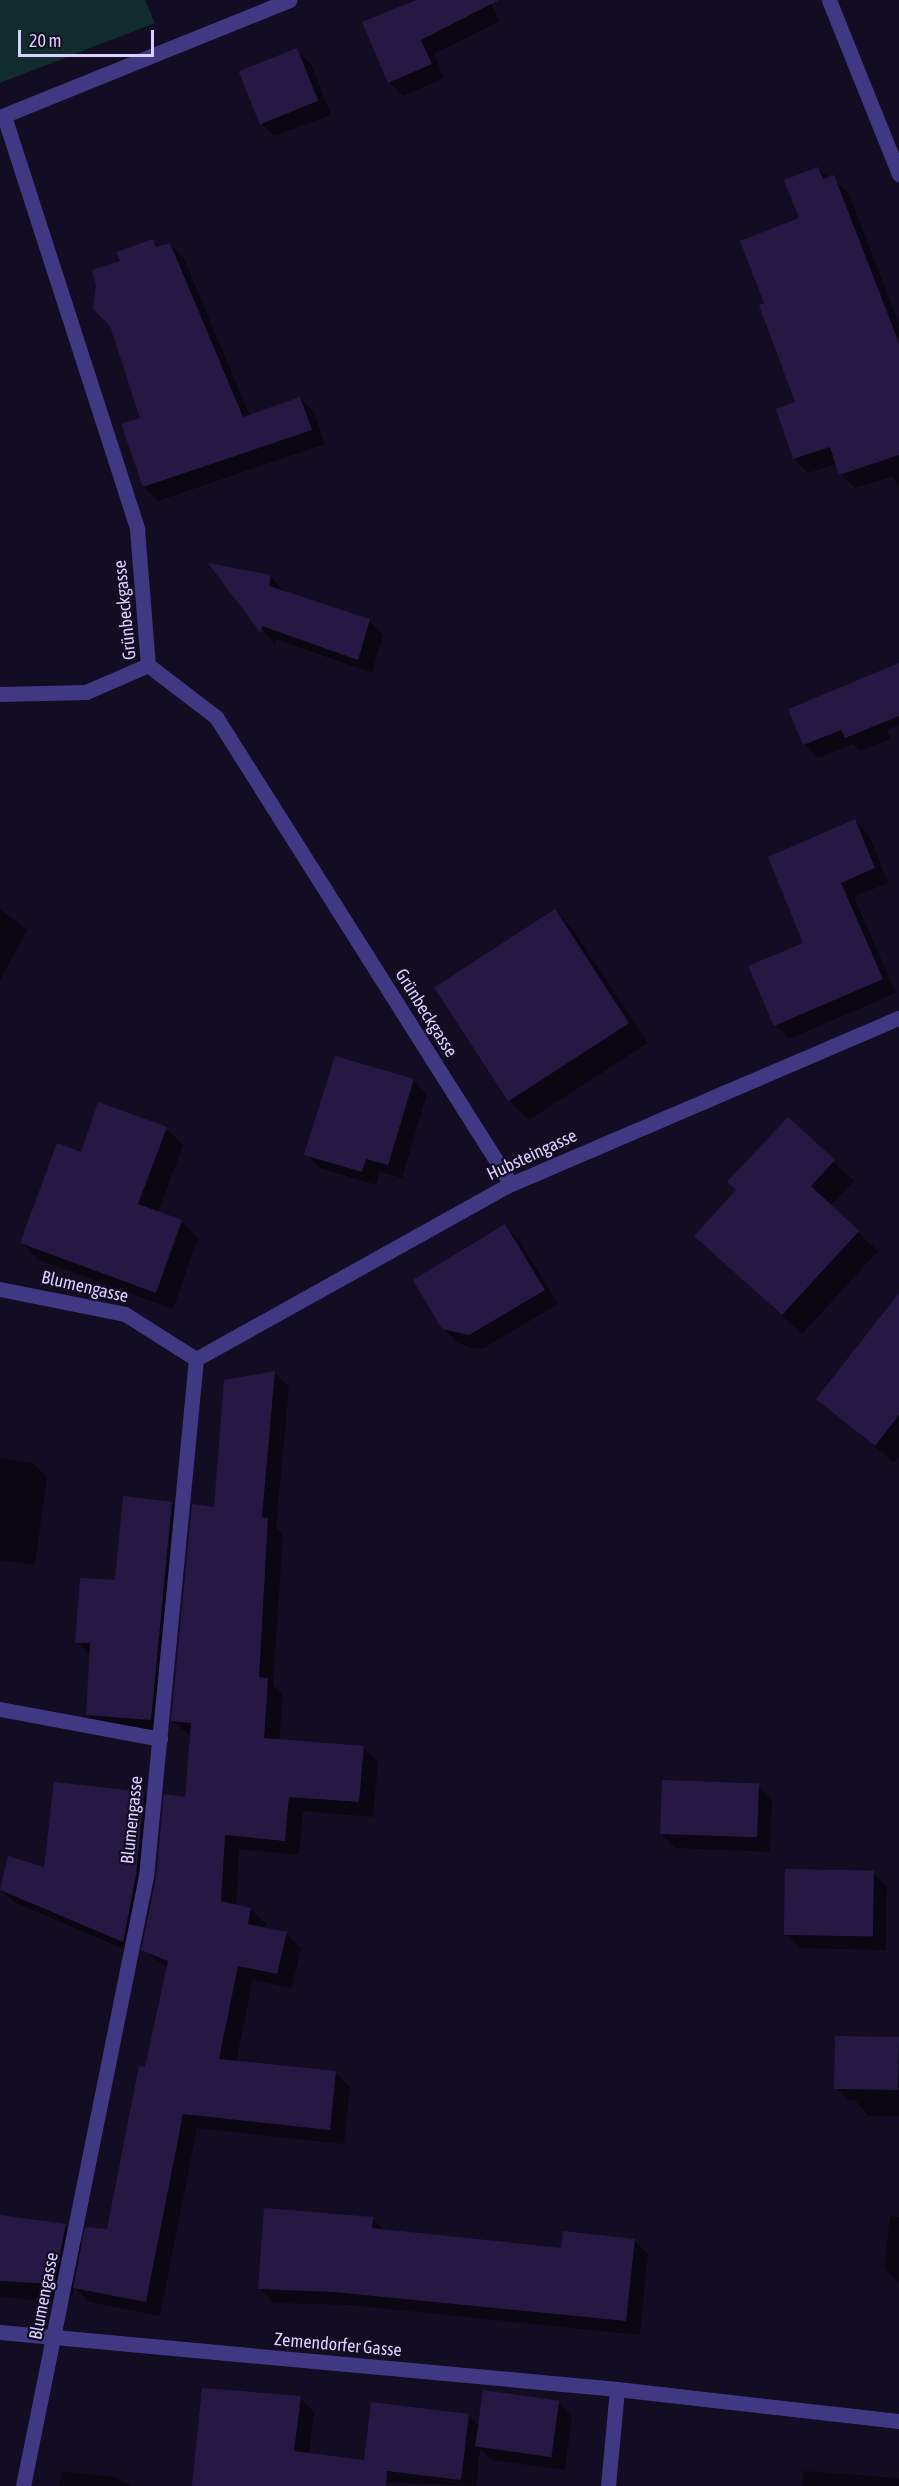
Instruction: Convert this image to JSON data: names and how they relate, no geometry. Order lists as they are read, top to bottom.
{
  "streets": {
    "street": [
      "Grünbeckgasse",
      "Hubsteingasse",
      "Blumengasse",
      "Zemendorfer Gasse"
    ]
  },
  "crossings": [
    ["Grünbeckgasse", "Hubsteingasse"],
    ["Hubsteingasse", "Blumengasse"],
    ["Blumengasse", "Zemendorfer Gasse"]
  ],
  "scale_bar": "20 m"
}
